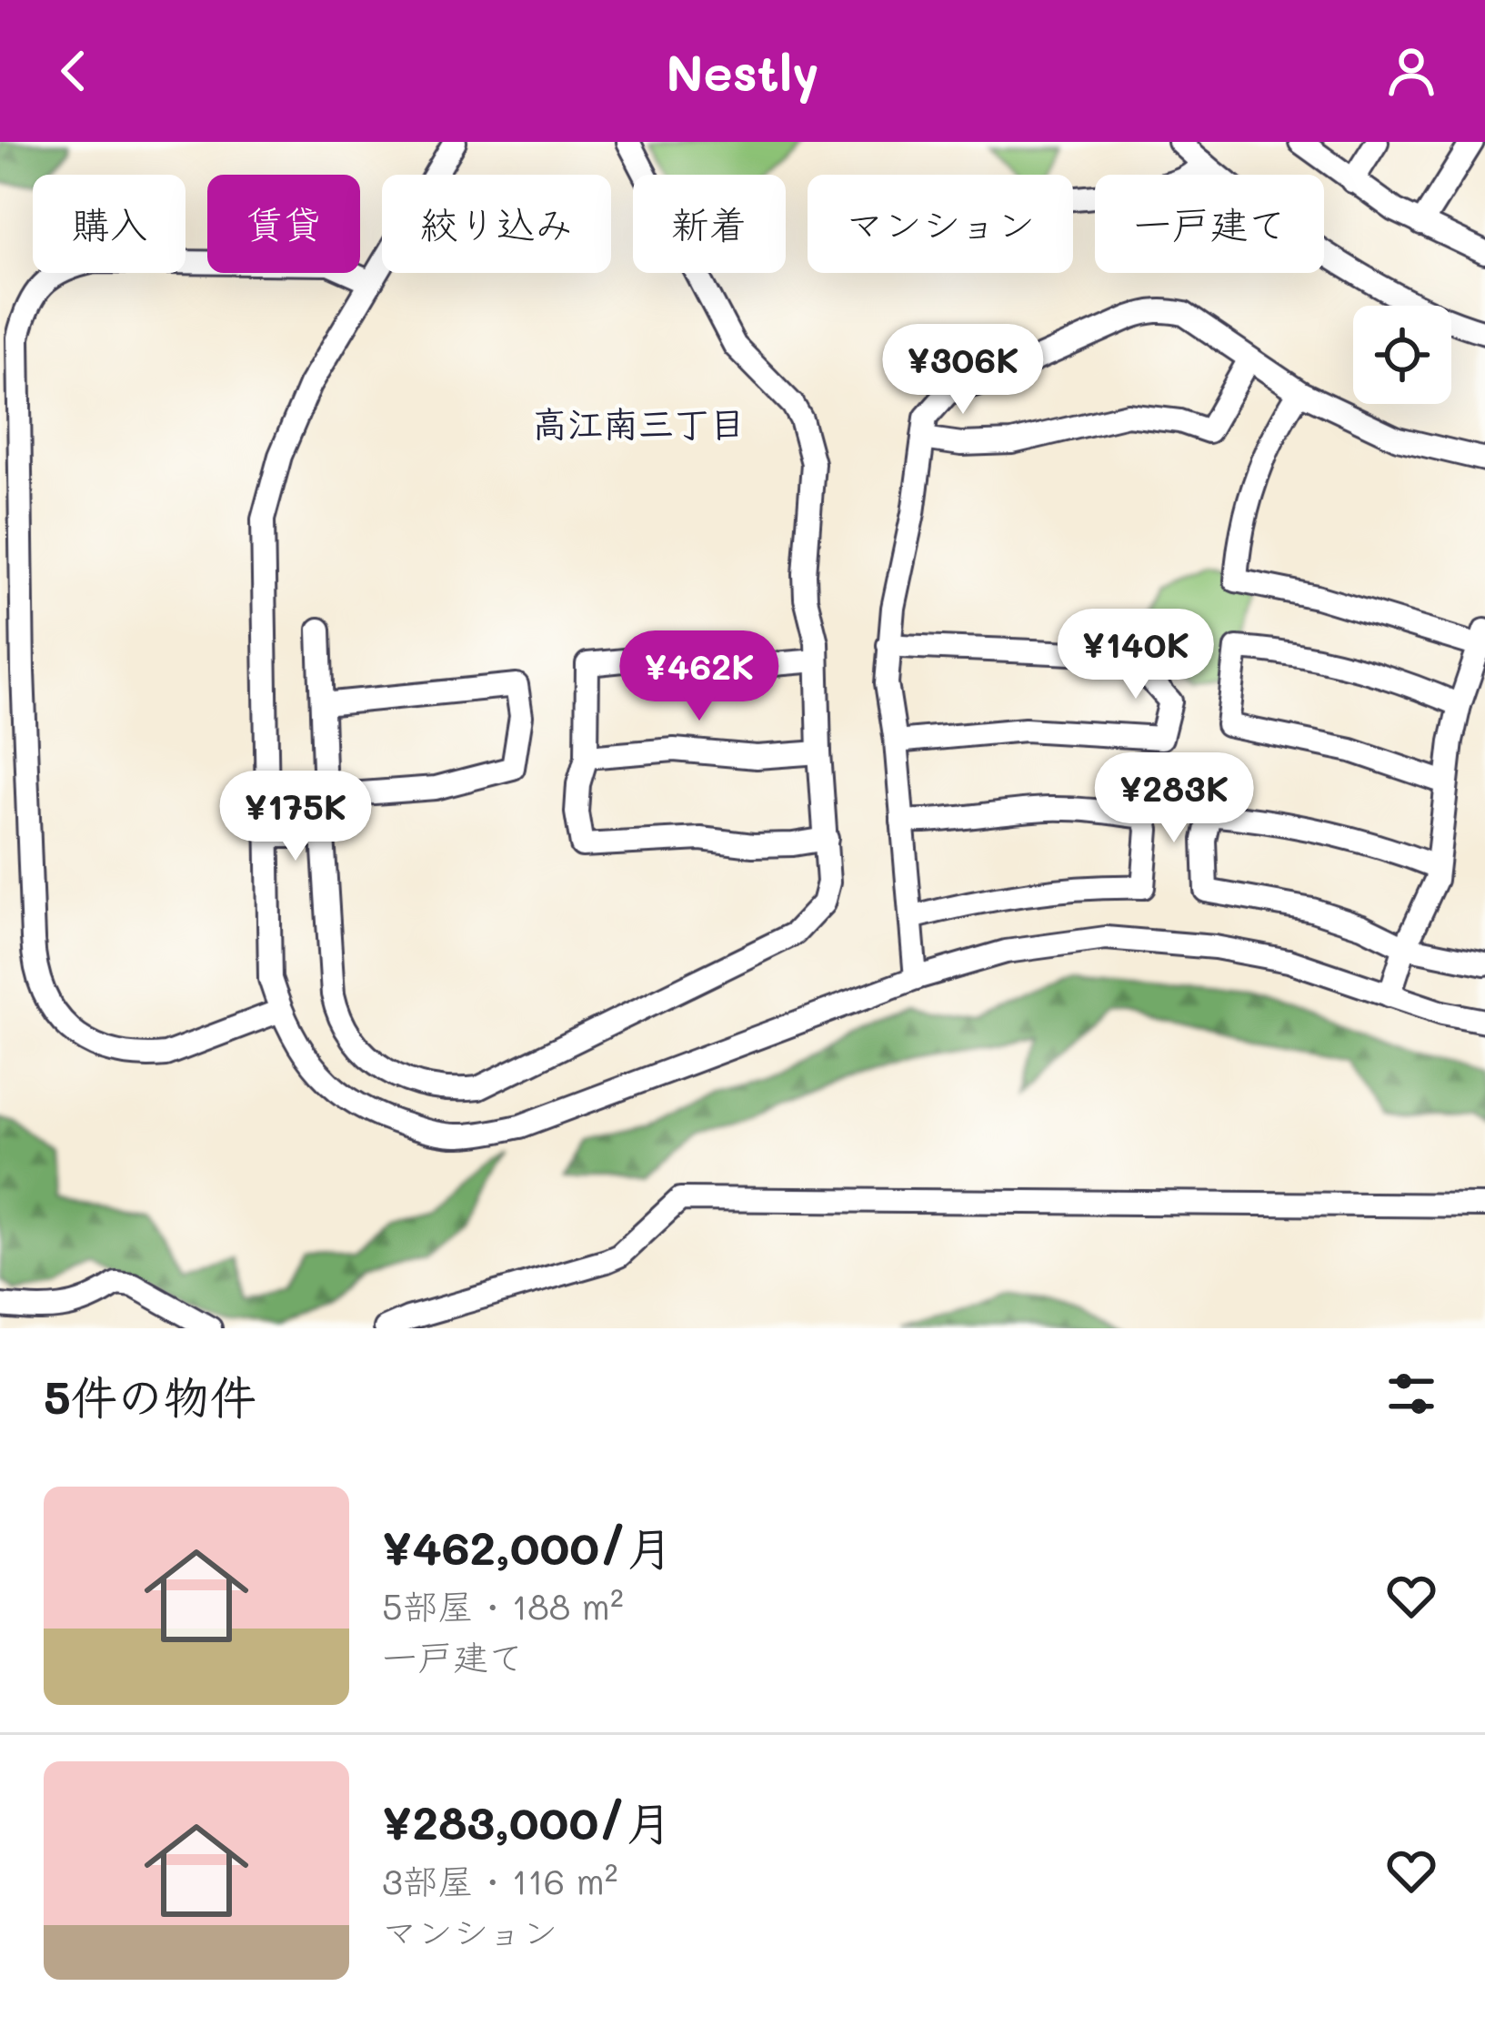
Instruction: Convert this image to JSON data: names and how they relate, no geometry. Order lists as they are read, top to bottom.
{
  "districts": ["高江南三丁目"],
  "page": {
    "header": "Nestly",
    "chip": [
      "購入",
      "賃貸",
      "絞り込み",
      "新着",
      "マンション",
      "一戸建て"
    ],
    "price": [
      "¥306K",
      "¥140K",
      "¥462K",
      "¥283K",
      "¥175K"
    ],
    "heading": "5件の物件",
    "list": [
      {
        "name": "¥462,000/月",
        "note": "5部屋 · 188 m² · 一戸建て"
      },
      {
        "name": "¥283,000/月",
        "note": "3部屋 · 116 m² · マンション"
      }
    ]
  }
}
